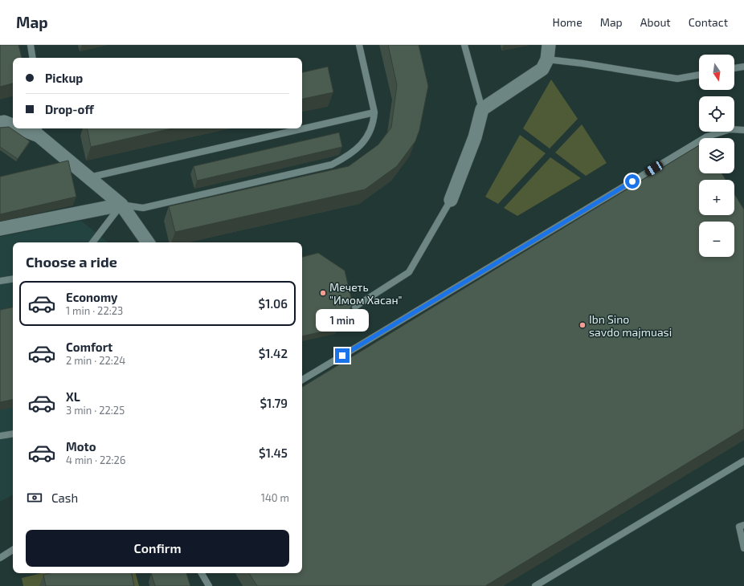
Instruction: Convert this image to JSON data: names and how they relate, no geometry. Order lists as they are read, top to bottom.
{
  "places": ["Мечеть \"Имом Хасан\"", "Ibn Sino savdo majmuasi"],
  "north": "bottom",
  "page": {
    "header": "Map",
    "nav": [
      "Home",
      "Map",
      "About",
      "Contact"
    ],
    "map_buttons": ["+", "−"],
    "banner": ["Pickup", "Drop-off"],
    "heading": "Choose a ride",
    "list": [
      {
        "name": "Economy",
        "note": "1 min · 22:23",
        "value": "$1.06"
      },
      {
        "name": "Comfort",
        "note": "2 min · 22:24",
        "value": "$1.42"
      },
      {
        "name": "XL",
        "note": "3 min · 22:25",
        "value": "$1.79"
      },
      {
        "name": "Moto",
        "note": "4 min · 22:26",
        "value": "$1.45"
      }
    ],
    "bubble": "1 min",
    "pay": ["Cash", "140 m"],
    "buttons": "Confirm"
  }
}
